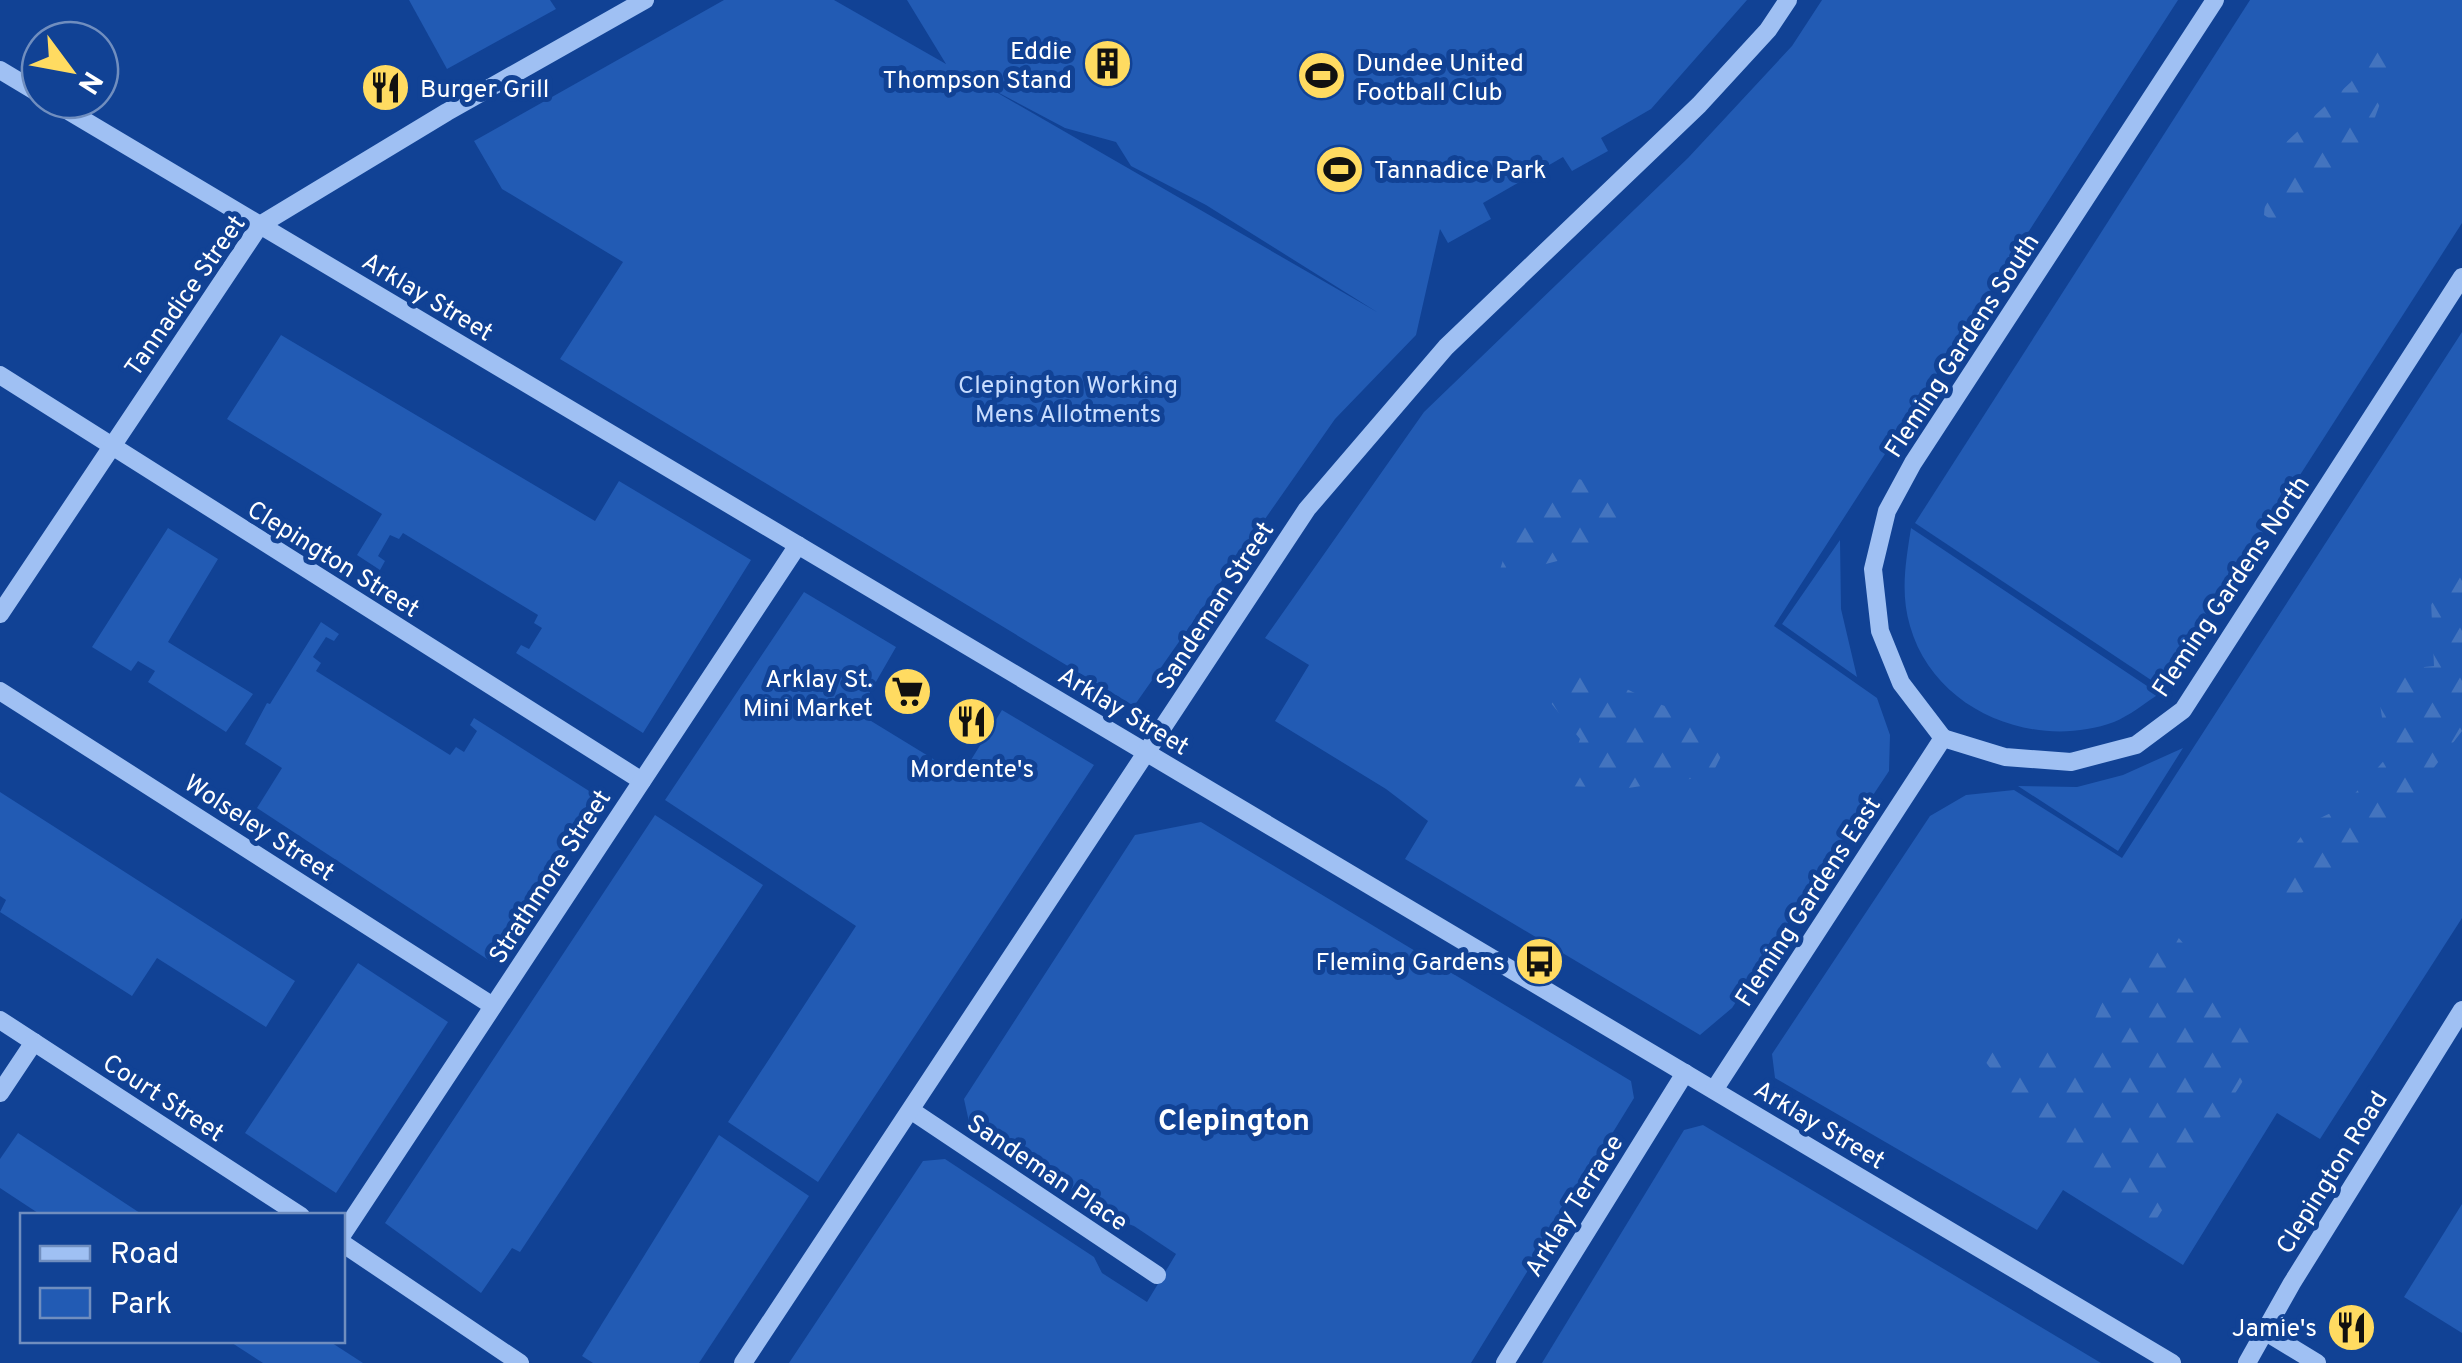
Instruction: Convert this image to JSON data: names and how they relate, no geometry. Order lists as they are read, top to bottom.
{
  "streets": {
    "street": [
      "Tannadice Street",
      "Arklay Street",
      "Fleming Gardens South",
      "Clepington Street",
      "Fleming Gardens North",
      "Sandeman Street",
      "Wolseley Street",
      "Strathmore Street",
      "Fleming Gardens East",
      "Court Street",
      "Sandeman Place",
      "Clepington Road",
      "Arklay Terrace"
    ]
  },
  "crossings": [
    ["Tannadice Street", "Arklay Street"],
    ["Tannadice Street", "Clepington Street"],
    ["Arklay Street", "Sandeman Street"],
    ["Arklay Street", "Strathmore Street"],
    ["Arklay Street", "Fleming Gardens East"],
    ["Arklay Street", "Arklay Terrace"],
    ["Fleming Gardens South", "Fleming Gardens North"],
    ["Fleming Gardens South", "Fleming Gardens East"],
    ["Clepington Street", "Strathmore Street"],
    ["Fleming Gardens North", "Fleming Gardens East"],
    ["Sandeman Street", "Sandeman Place"],
    ["Wolseley Street", "Strathmore Street"]
  ],
  "districts": ["Clepington"],
  "parks": ["Clepington Working Mens Allotments"],
  "places": {
    "building": ["Eddie Thompson Stand"],
    "sports": ["Dundee United Football Club", "Tannadice Park"],
    "restaurant": ["Burger Grill", "Mordente's", "Jamie's"],
    "supermarket": ["Arklay St. Mini Market"],
    "bus stop": ["Fleming Gardens"]
  },
  "legend": ["Road", "Park"],
  "north": "bottom right"
}
